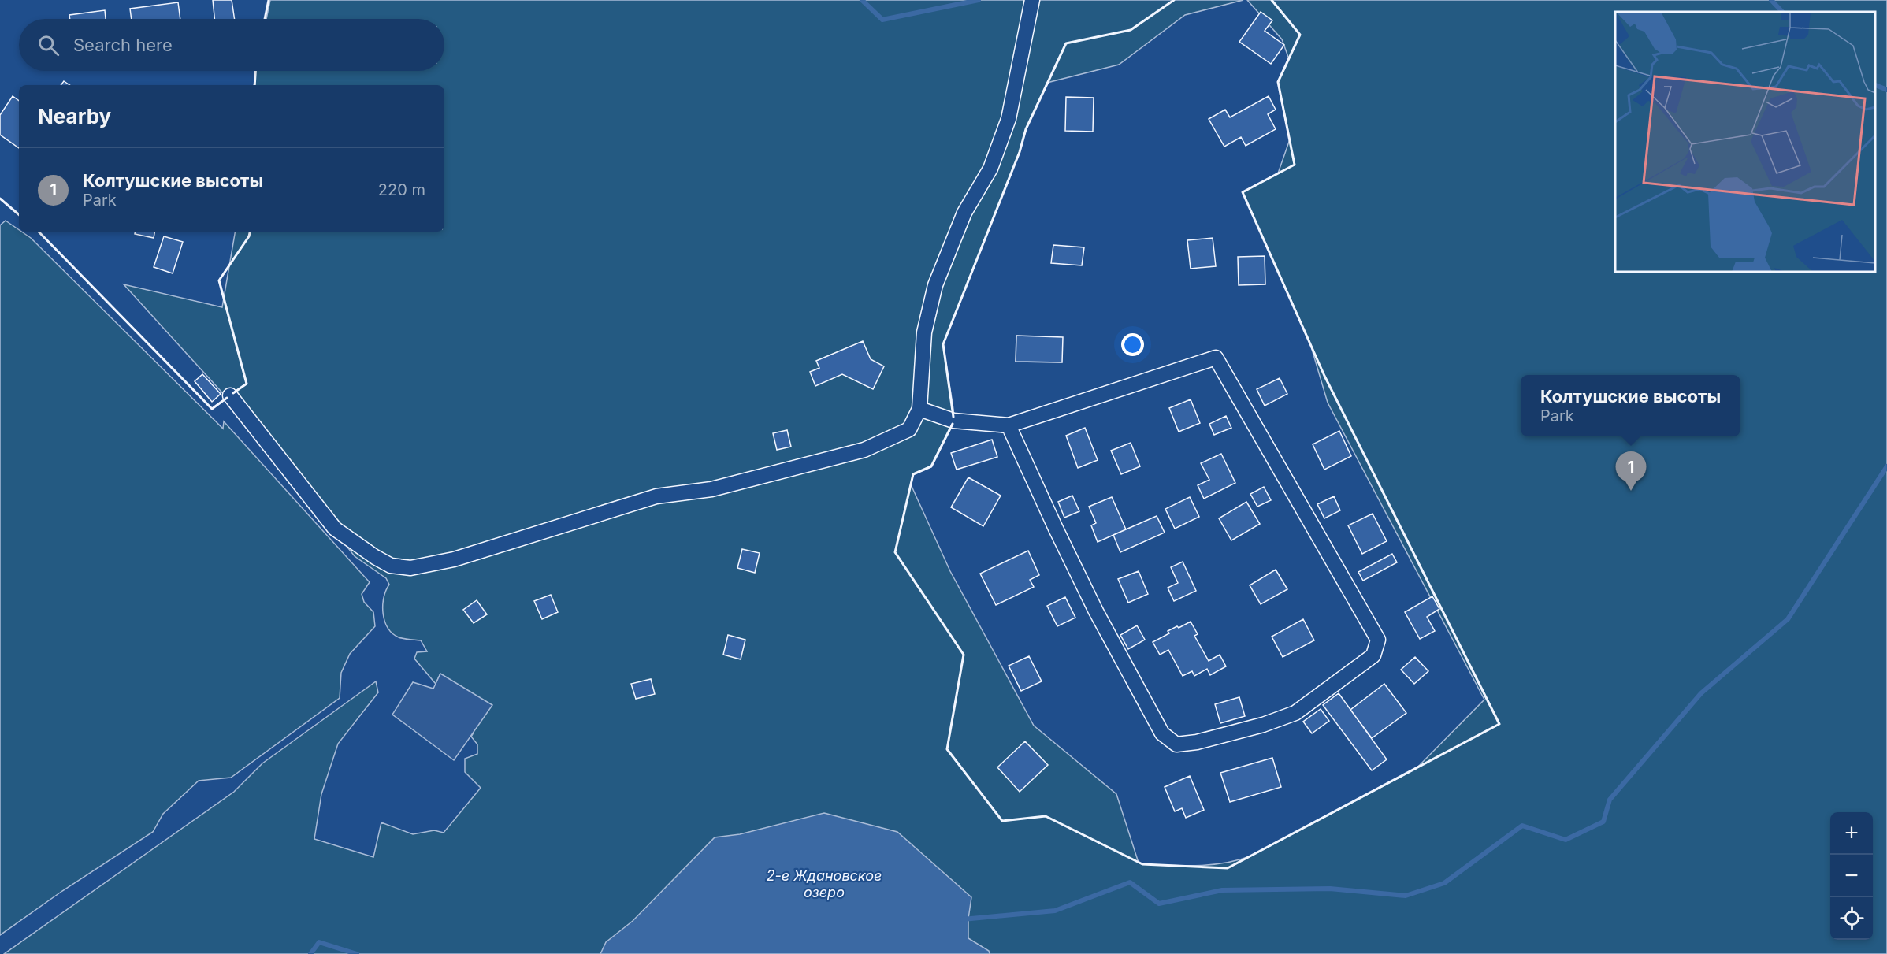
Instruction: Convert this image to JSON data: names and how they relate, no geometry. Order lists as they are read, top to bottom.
{
  "water": ["2-е Ждановское озеро"],
  "page": {
    "search": "Search here",
    "heading": "Nearby",
    "list": [
      {
        "mark": "1",
        "name": "Колтушские высоты",
        "note": "Park",
        "value": "220 m"
      }
    ],
    "popup": ["Колтушские высоты", "Park"],
    "pins": "1",
    "map_buttons": ["+", "−"]
  }
}
